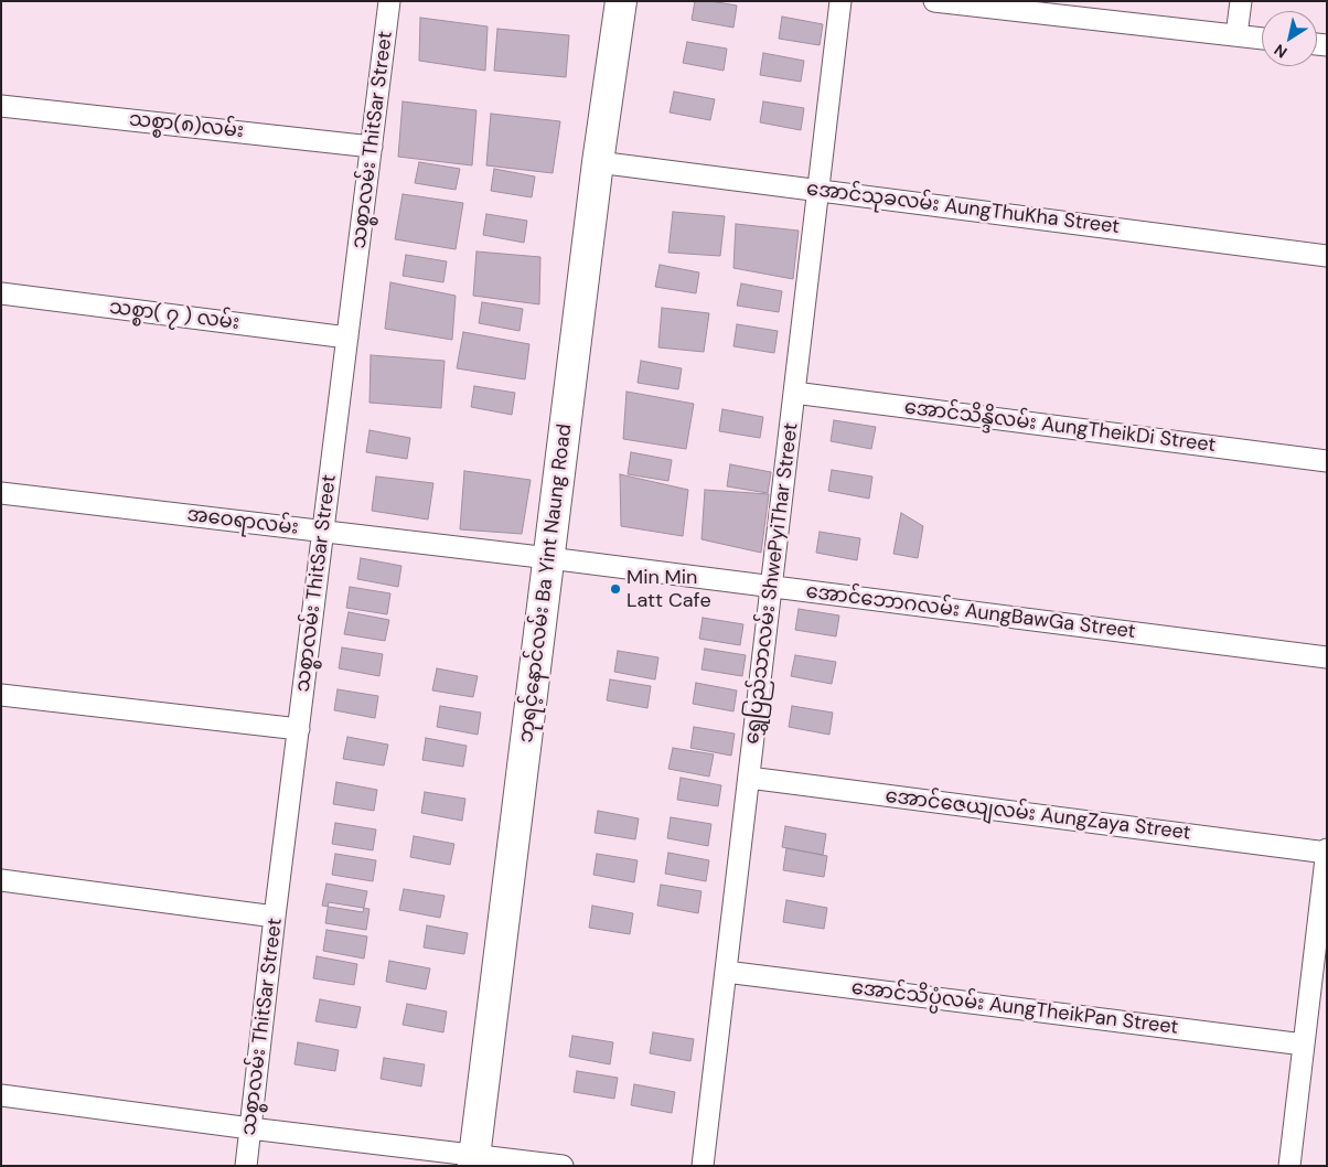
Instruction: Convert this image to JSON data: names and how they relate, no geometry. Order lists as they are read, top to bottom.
{
  "streets": {
    "main road": ["ဘုရင့်နောင်လမ်း Ba Yint Naung Road"],
    "street": [
      "သစ္စာ(၈)လမ်း",
      "သစ္စာလမ်း ThitSar Street",
      "အောင်သုခလမ်း AungThuKha Street",
      "သစ္စာ( ၇ ) လမ်း",
      "အောင်သိန္ဒိလမ်း AungTheikDi Street",
      "အဝေရာလမ်း",
      "ရွှေပြည်သာလမ်း ShwePyiThar Street",
      "အောင်ဘောဂလမ်း AungBawGa Street",
      "အောင်ဇေယျလမ်း AungZaya Street",
      "အောင်သိပ္ပံလမ်း AungTheikPan Street"
    ]
  },
  "crossings": [
    ["သစ္စာ(၈)လမ်း", "သစ္စာလမ်း ThitSar Street"],
    ["သစ္စာလမ်း ThitSar Street", "သစ္စာ( ၇ ) လမ်း"],
    ["သစ္စာလမ်း ThitSar Street", "အဝေရာလမ်း"],
    ["အောင်သုခလမ်း AungThuKha Street", "ဘုရင့်နောင်လမ်း Ba Yint Naung Road"],
    ["အောင်သုခလမ်း AungThuKha Street", "ရွှေပြည်သာလမ်း ShwePyiThar Street"],
    ["အောင်သိန္ဒိလမ်း AungTheikDi Street", "ရွှေပြည်သာလမ်း ShwePyiThar Street"],
    ["အဝေရာလမ်း", "ဘုရင့်နောင်လမ်း Ba Yint Naung Road"],
    ["အဝေရာလမ်း", "အောင်ဘောဂလမ်း AungBawGa Street"],
    ["ဘုရင့်နောင်လမ်း Ba Yint Naung Road", "အောင်ဘောဂလမ်း AungBawGa Street"],
    ["ရွှေပြည်သာလမ်း ShwePyiThar Street", "အောင်ဘောဂလမ်း AungBawGa Street"],
    ["ရွှေပြည်သာလမ်း ShwePyiThar Street", "အောင်ဇေယျလမ်း AungZaya Street"],
    ["ရွှေပြည်သာလမ်း ShwePyiThar Street", "အောင်သိပ္ပံလမ်း AungTheikPan Street"]
  ],
  "places": ["Min Min Latt Cafe"],
  "north": "bottom left"
}
